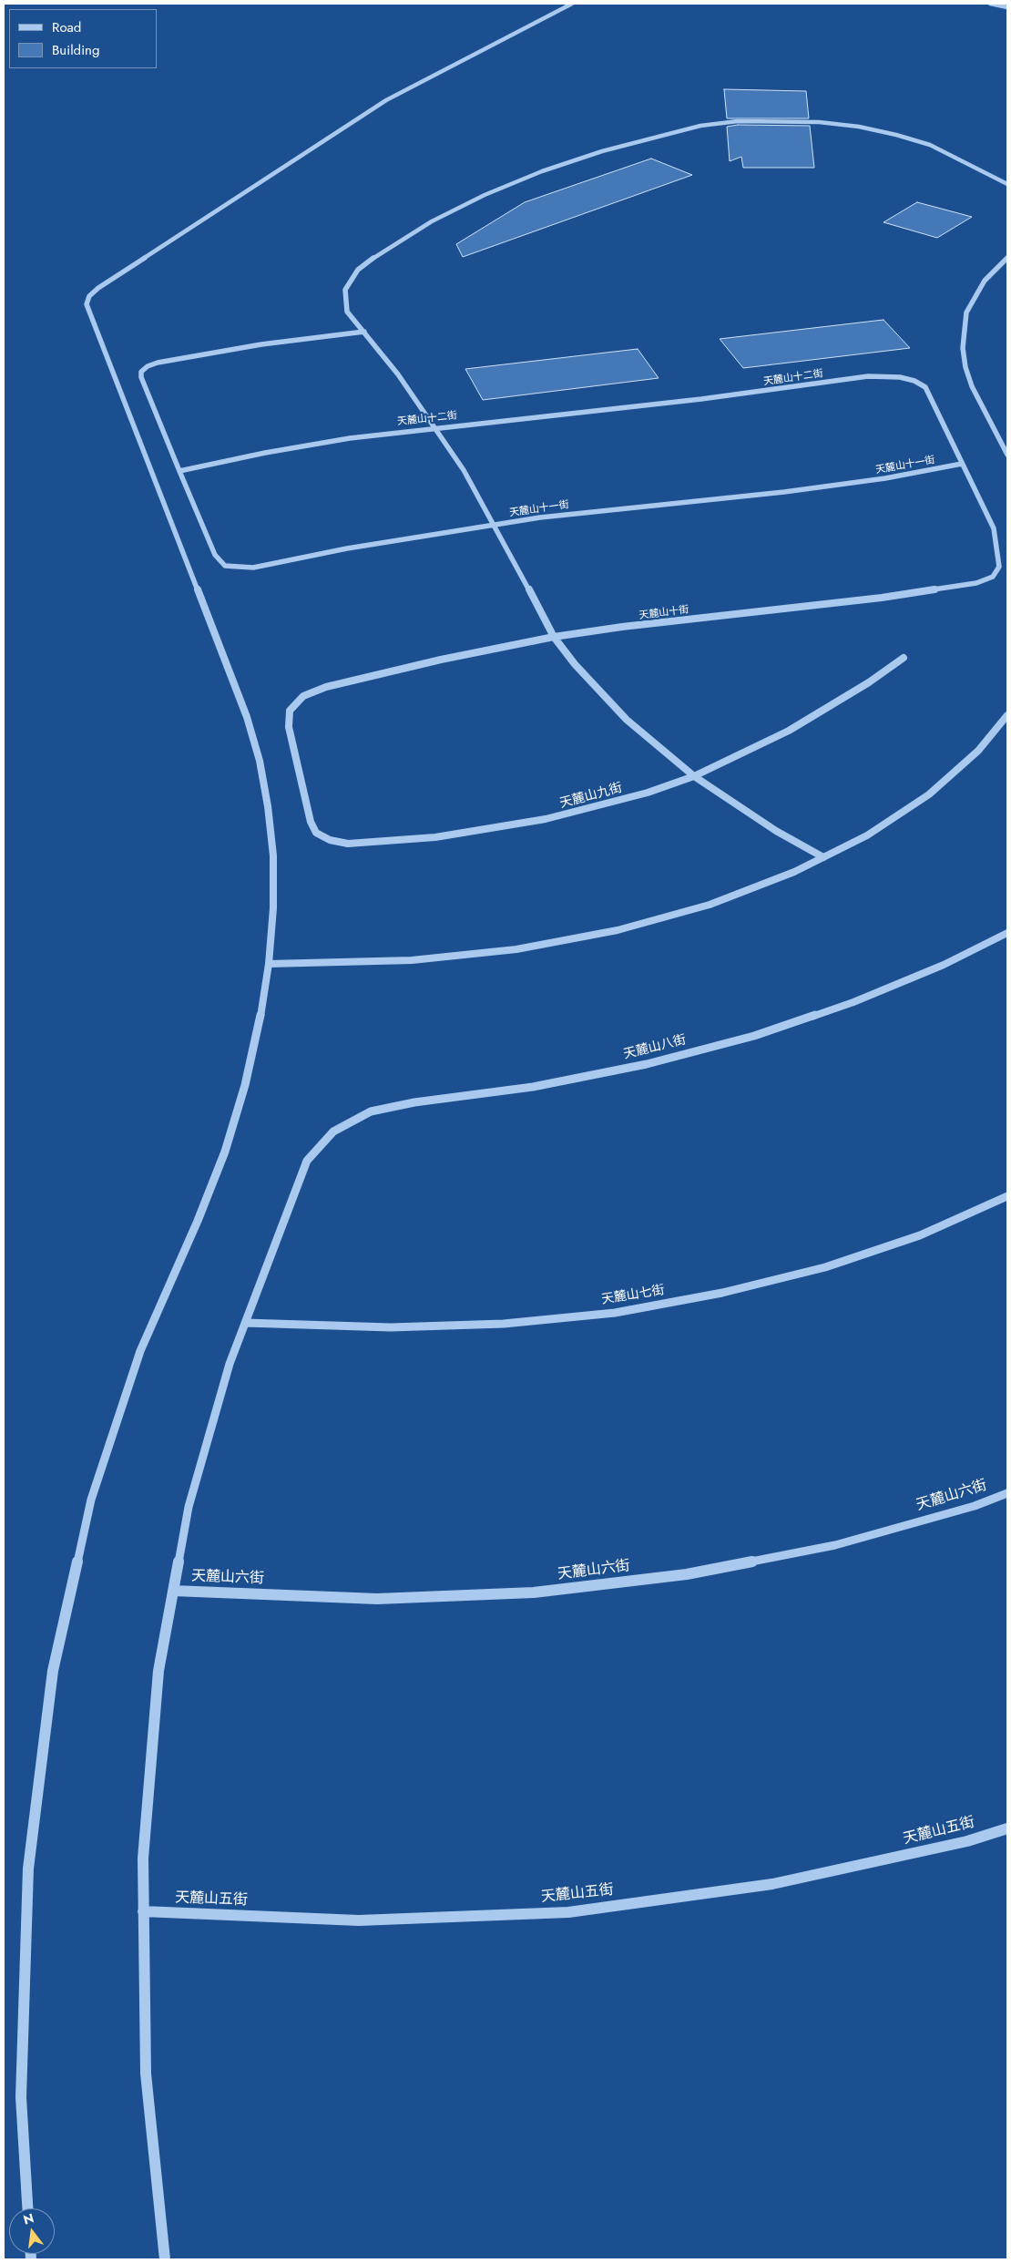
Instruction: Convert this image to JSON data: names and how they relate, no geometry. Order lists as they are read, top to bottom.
{
  "streets": {
    "street": [
      "天麓山十二街",
      "天麓山十一街",
      "天麓山九街",
      "天麓山八街",
      "天麓山七街",
      "天麓山六街",
      "天麓山五街"
    ],
    "lane": ["天麓山十街"]
  },
  "crossings": [
    ["天麓山十二街", "天麓山十一街"],
    ["天麓山十二街", "天麓山十街"],
    ["天麓山十一街", "天麓山十街"],
    ["天麓山十街", "天麓山九街"]
  ],
  "legend": ["Road", "Building"],
  "north": "top"
}
